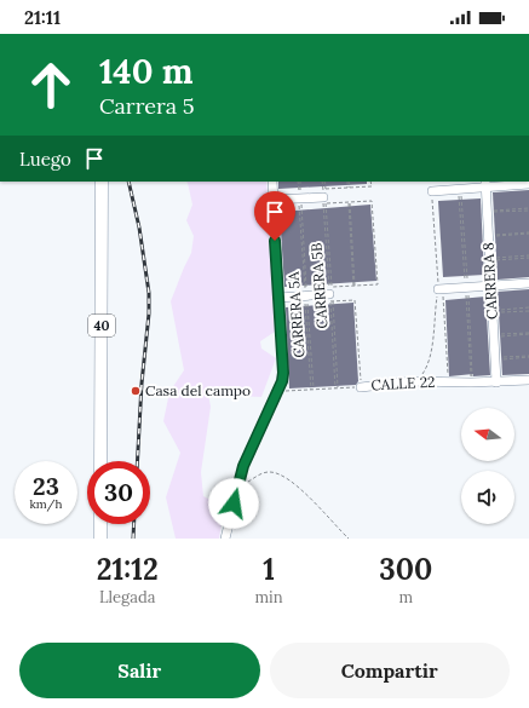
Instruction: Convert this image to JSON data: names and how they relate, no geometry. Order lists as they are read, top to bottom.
{
  "streets": {
    "highway": ["40"],
    "street": ["CARRERA 8", "CALLE 22"],
    "path": ["CARRERA 5B", "CARRERA 5A"]
  },
  "crossings": [
    ["CARRERA 8", "CALLE 22"],
    ["CARRERA 5B", "CALLE 22"],
    ["CARRERA 5A", "CALLE 22"]
  ],
  "places": ["Casa del campo"],
  "north": "left",
  "page": {
    "status": "21:11",
    "turn": ["140 m", "Carrera 5"],
    "then": "Luego",
    "speed": "23 km/h",
    "limit": "30",
    "eta": [
      "21:12",
      "Llegada",
      "1",
      "min",
      "300",
      "m"
    ],
    "buttons": ["Salir", "Compartir"]
  }
}
